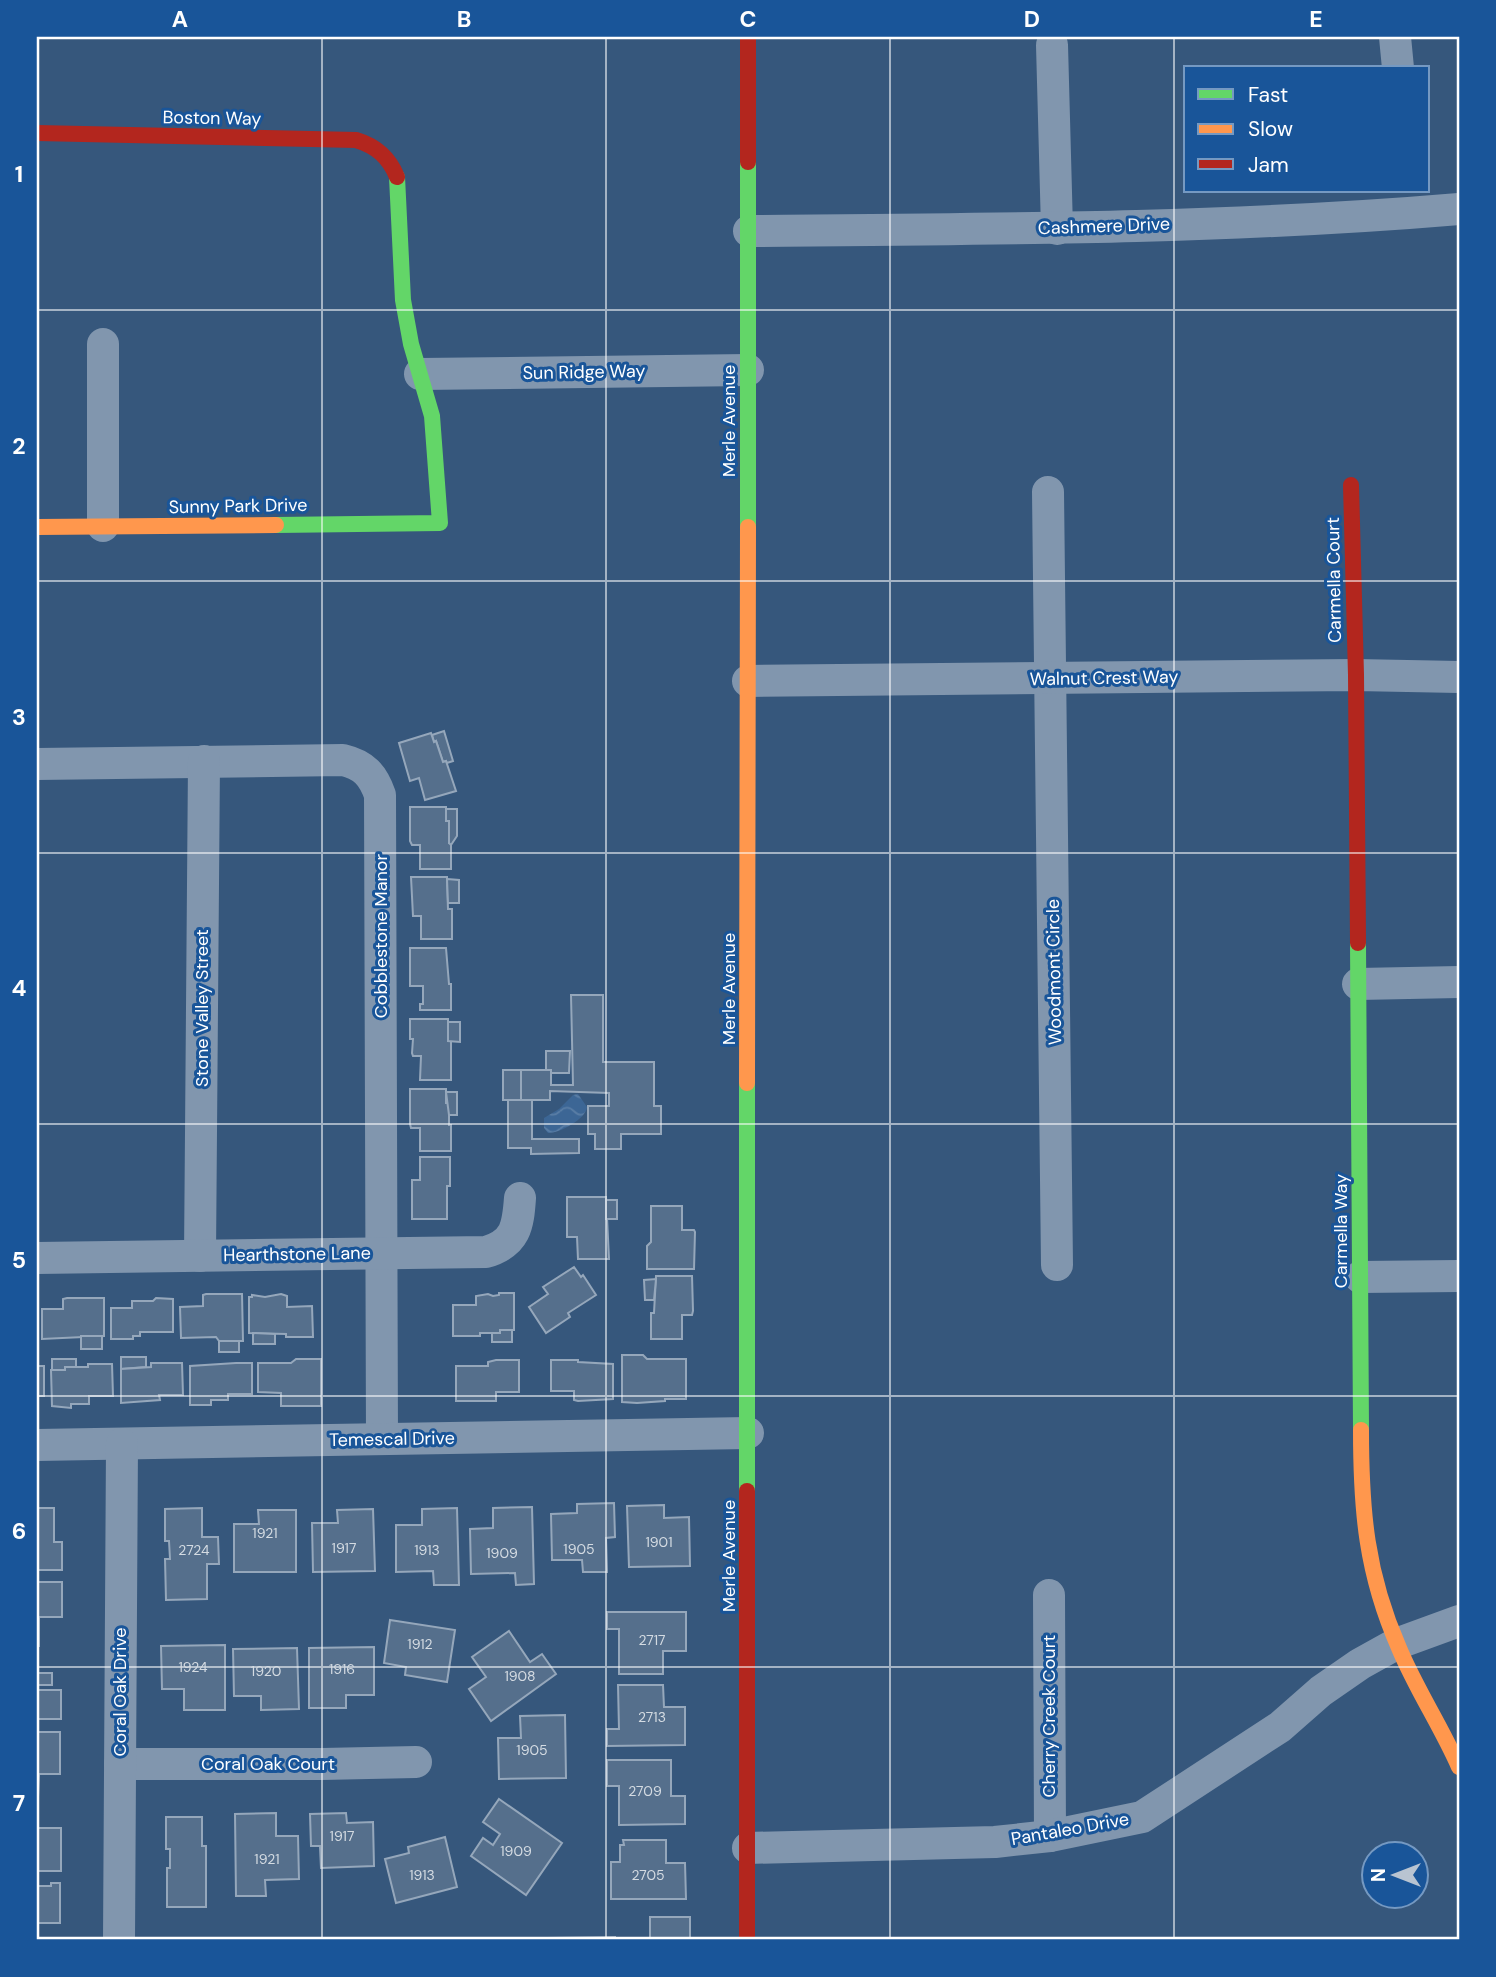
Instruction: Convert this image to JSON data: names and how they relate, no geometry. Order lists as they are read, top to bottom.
{
  "streets": {
    "street": [
      "Boston Way",
      "Cashmere Drive",
      "Sun Ridge Way",
      "Merle Avenue",
      "Sunny Park Drive",
      "Carmella Court",
      "Walnut Crest Way",
      "Cobblestone Manor",
      "Woodmont Circle",
      "Stone Valley Street",
      "Carmella Way",
      "Hearthstone Lane",
      "Temescal Drive",
      "Coral Oak Drive",
      "Cherry Creek Court",
      "Coral Oak Court",
      "Pantaleo Drive"
    ]
  },
  "crossings": [
    ["Boston Way", "Sun Ridge Way"],
    ["Boston Way", "Sunny Park Drive"],
    ["Cashmere Drive", "Merle Avenue"],
    ["Sun Ridge Way", "Merle Avenue"],
    ["Sun Ridge Way", "Sunny Park Drive"],
    ["Merle Avenue", "Walnut Crest Way"],
    ["Merle Avenue", "Temescal Drive"],
    ["Merle Avenue", "Pantaleo Drive"],
    ["Carmella Court", "Walnut Crest Way"],
    ["Carmella Court", "Carmella Way"],
    ["Walnut Crest Way", "Woodmont Circle"],
    ["Walnut Crest Way", "Carmella Way"],
    ["Cobblestone Manor", "Stone Valley Street"],
    ["Cobblestone Manor", "Hearthstone Lane"],
    ["Cobblestone Manor", "Temescal Drive"],
    ["Stone Valley Street", "Hearthstone Lane"],
    ["Carmella Way", "Pantaleo Drive"],
    ["Temescal Drive", "Coral Oak Drive"],
    ["Coral Oak Drive", "Coral Oak Court"],
    ["Cherry Creek Court", "Pantaleo Drive"]
  ],
  "house_numbers": [
    "1921",
    "1901",
    "1917",
    "1905",
    "2724",
    "1913",
    "1909",
    "2717",
    "1912",
    "1924",
    "1916",
    "1920",
    "1908",
    "2713",
    "1905",
    "2709",
    "1917",
    "1909",
    "1921",
    "1913",
    "2705"
  ],
  "legend": ["Fast", "Slow", "Jam"],
  "north": "left",
  "grid": {
    "columns": [
      "A",
      "B",
      "C",
      "D",
      "E"
    ],
    "rows": [
      "1",
      "2",
      "3",
      "4",
      "5",
      "6",
      "7"
    ]
  }
}
